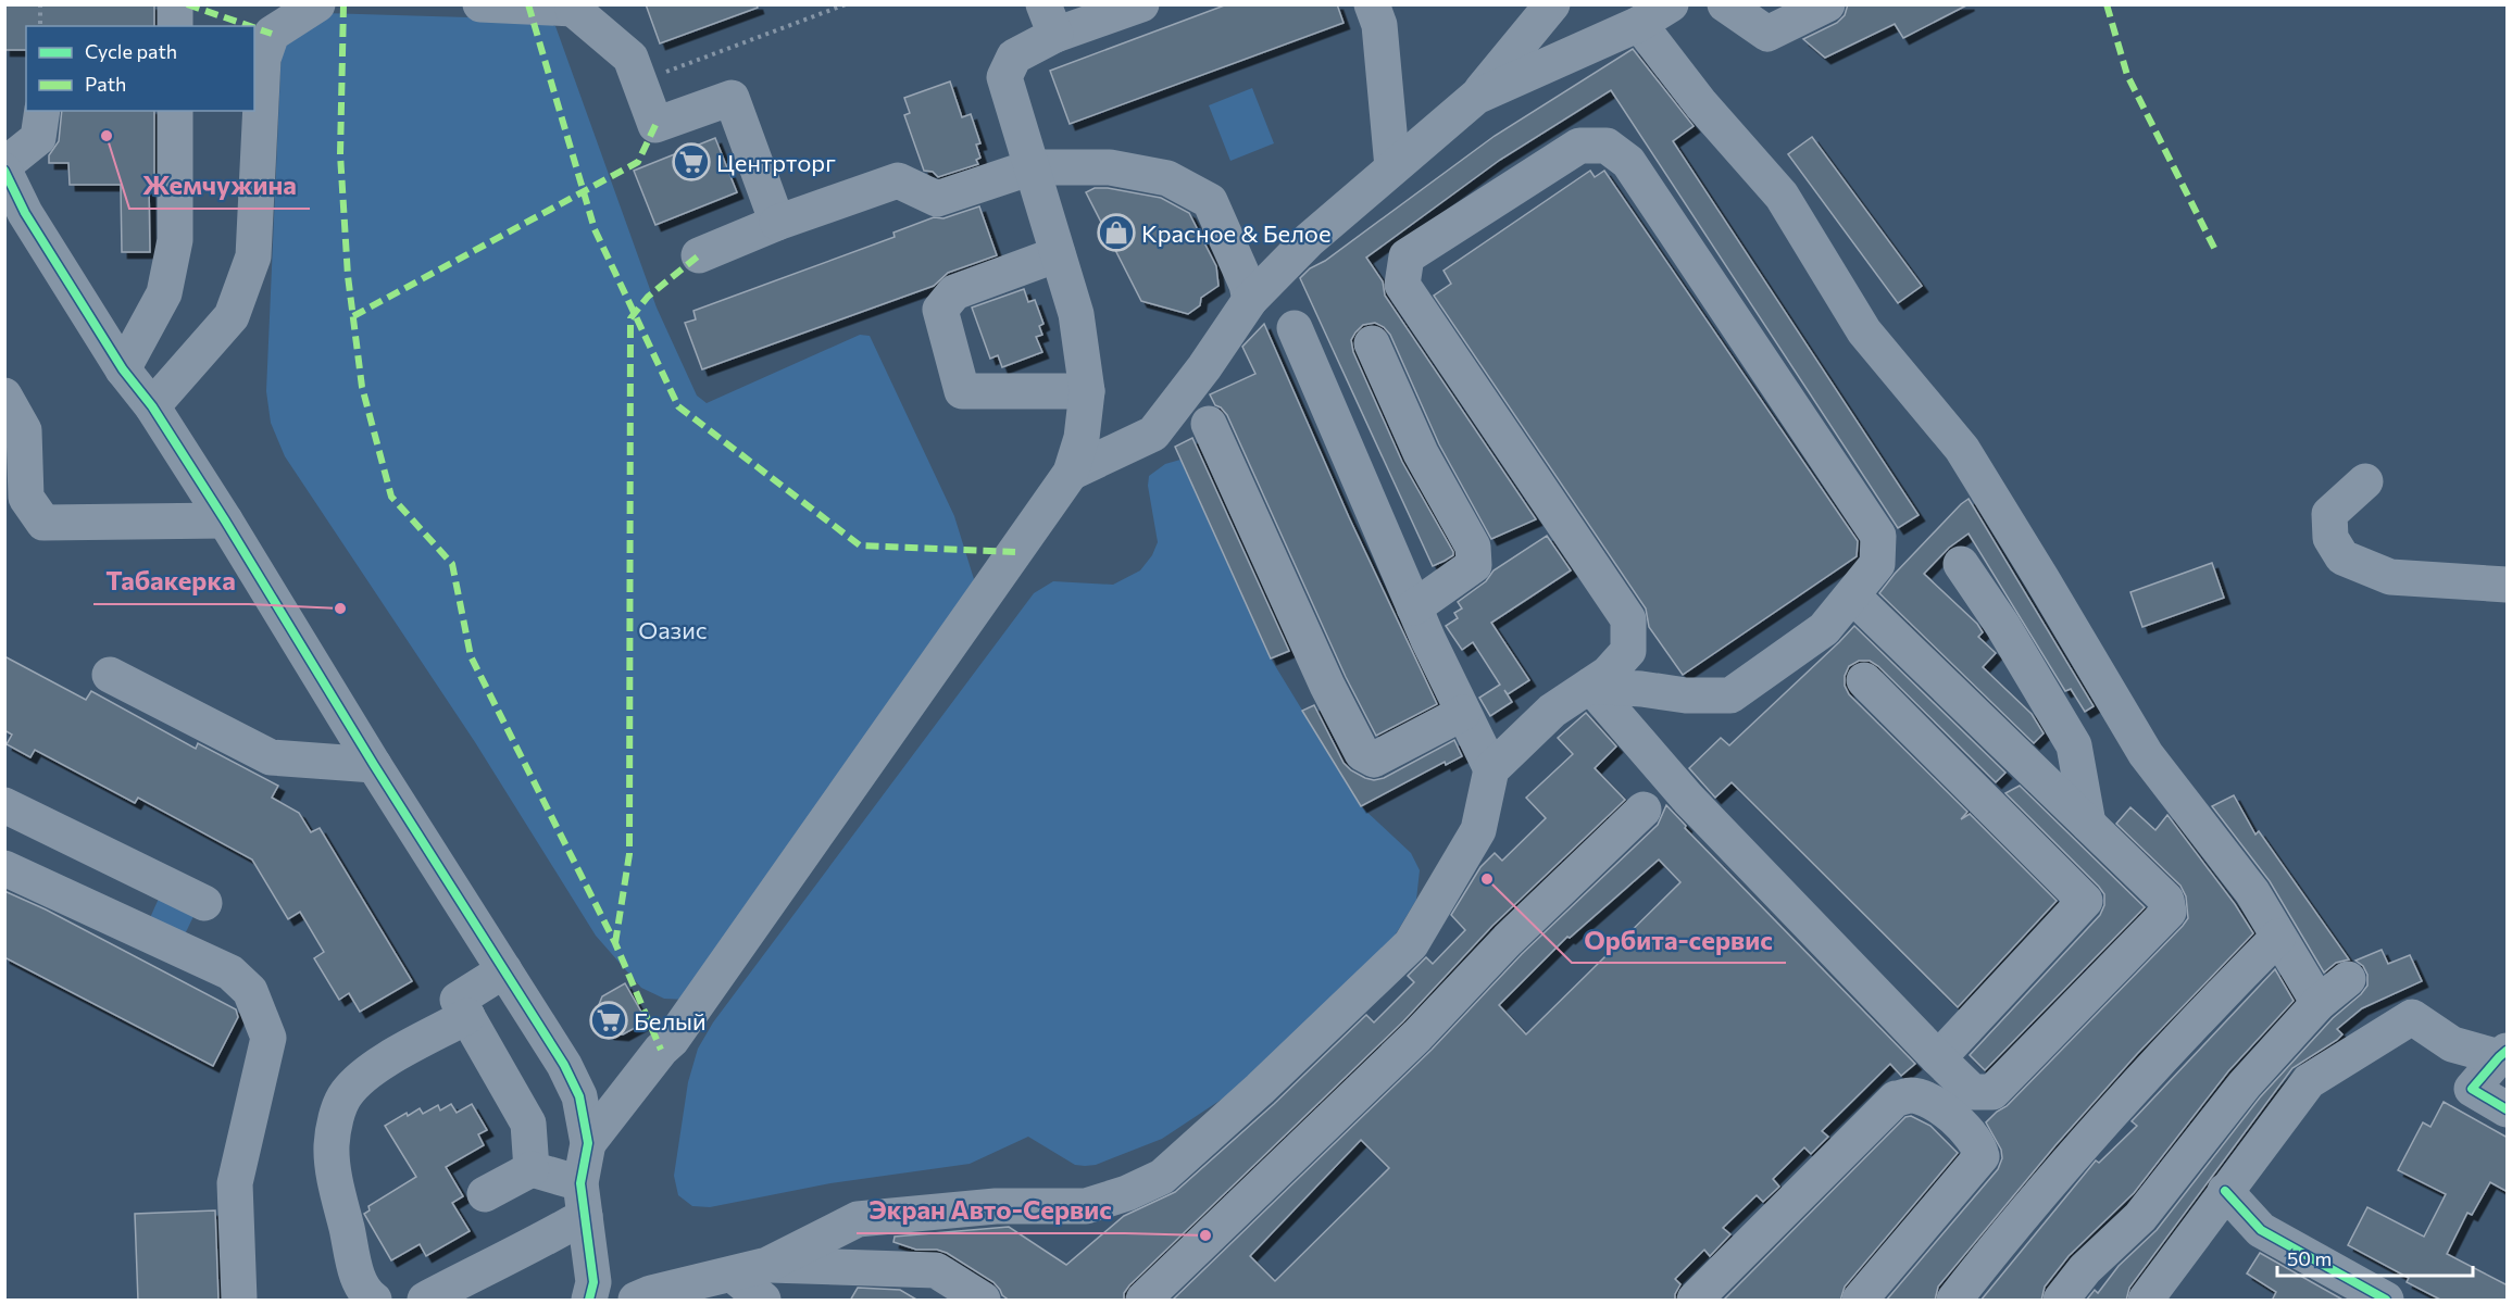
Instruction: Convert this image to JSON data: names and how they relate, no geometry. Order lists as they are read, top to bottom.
{
  "parks": ["Оазис"],
  "places": {
    "other": [
      "Жемчужина",
      "Табакерка",
      "Орбита-сервис",
      "Экран Авто-Сервис"
    ],
    "supermarket": ["Центрторг", "Белый"],
    "shop": ["Красное & Белое"]
  },
  "legend": ["Cycle path", "Path"],
  "scale_bar": "50 m"
}
